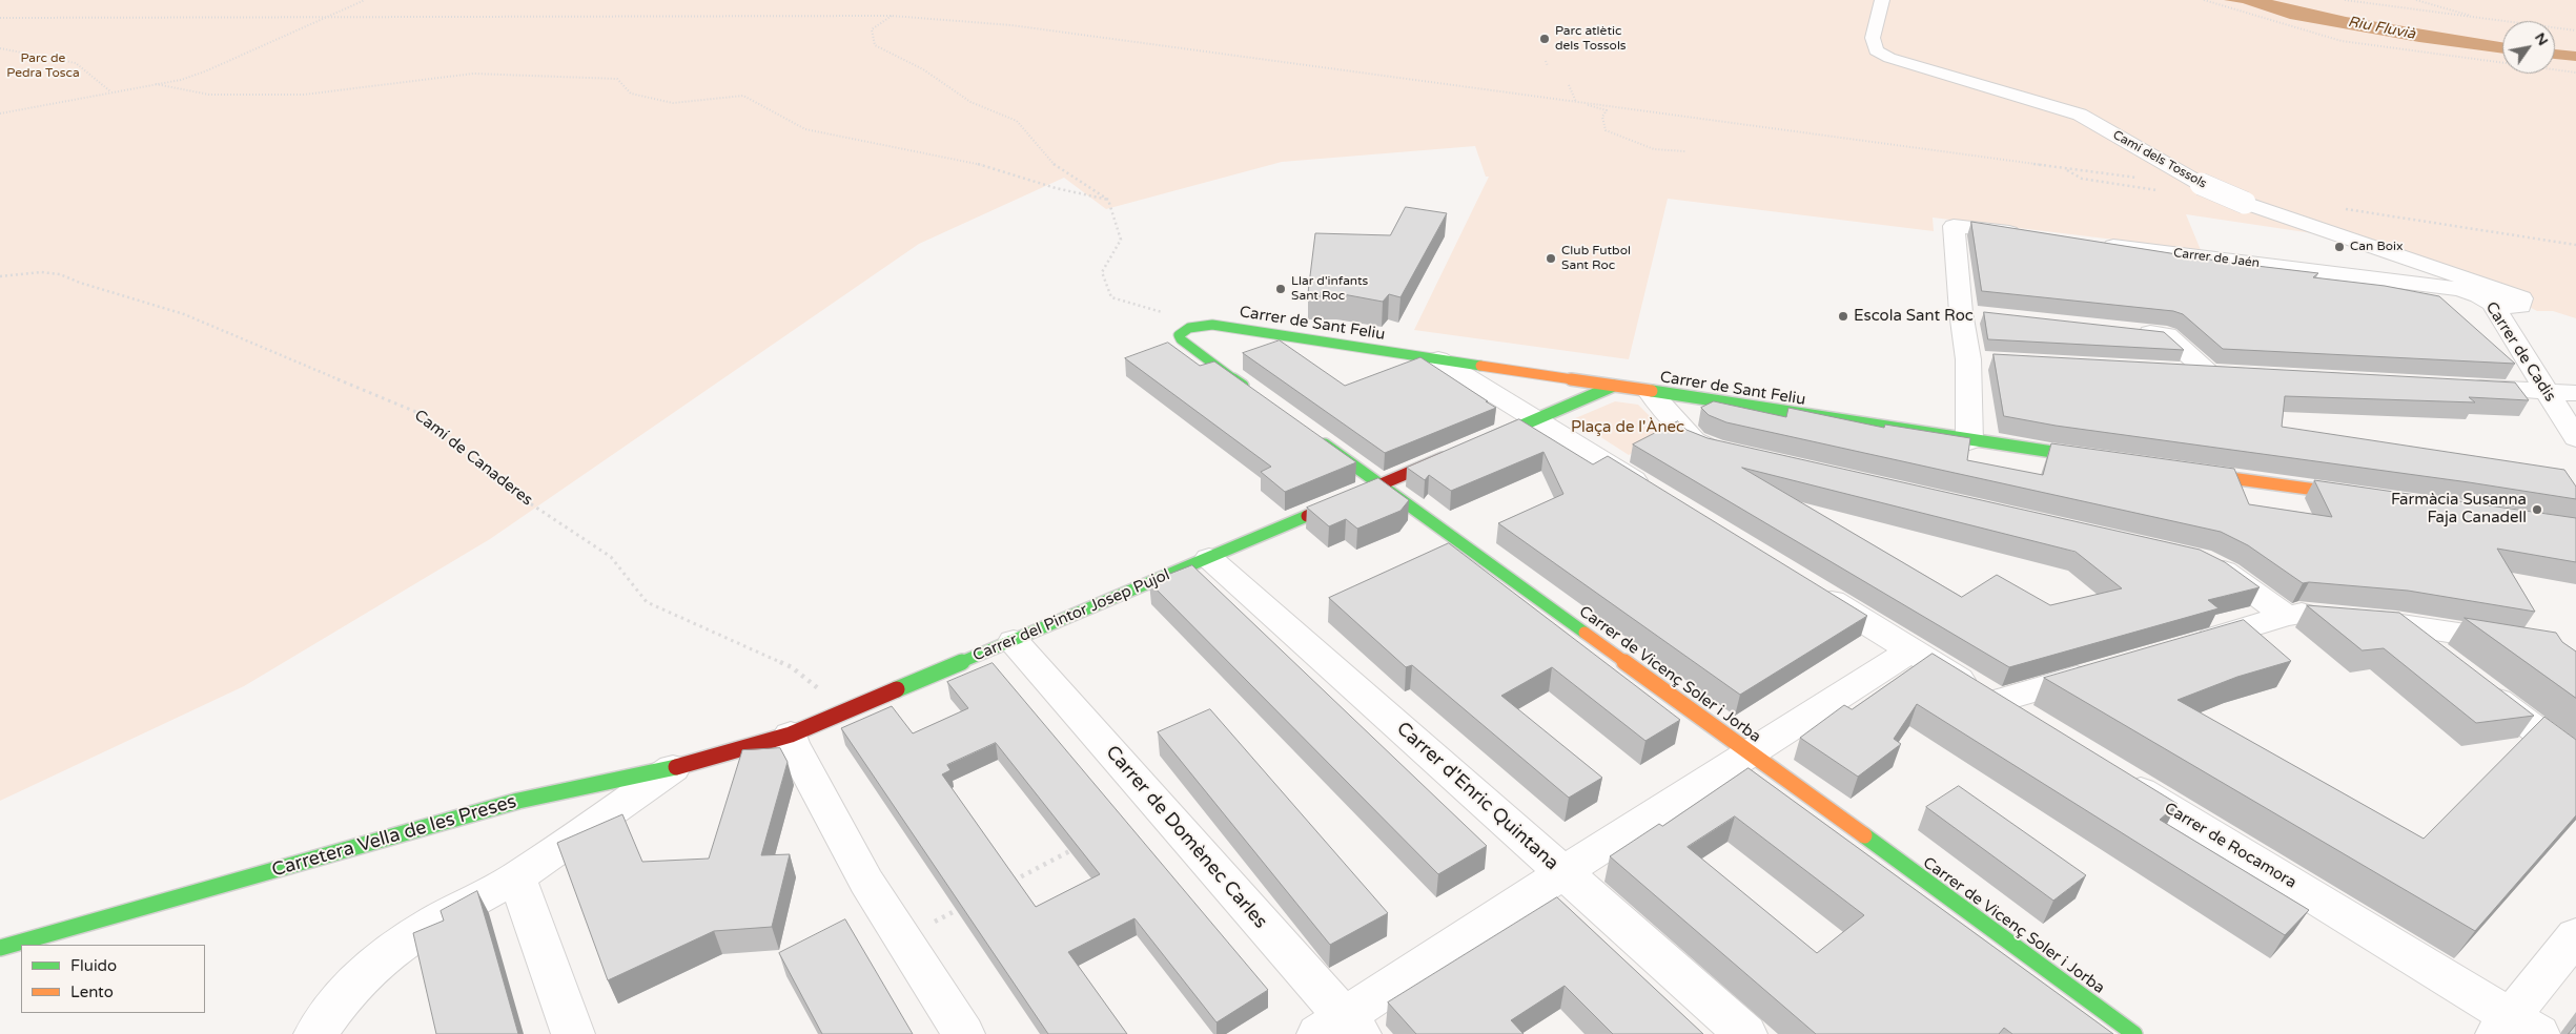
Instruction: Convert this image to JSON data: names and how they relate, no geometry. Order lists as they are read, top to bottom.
{
  "streets": {
    "street": [
      "Camí dels Tossols",
      "Carrer de Jaén",
      "Carrer de Sant Feliu",
      "Carrer de Cadis",
      "Carrer del Pintor Josep Pujol",
      "Carrer de Vicenç Soler i Jorba",
      "Carrer d'Enric Quintana",
      "Carretera Vella de les Preses",
      "Carrer de Domènec Carles",
      "Carrer de Rocamora"
    ],
    "path": ["Camí de Canaderes"]
  },
  "crossings": [
    ["Camí dels Tossols", "Carrer de Jaén"],
    ["Camí dels Tossols", "Carrer de Cadis"],
    ["Carrer de Jaén", "Carrer de Cadis"],
    ["Camí de Canaderes", "Carrer del Pintor Josep Pujol"],
    ["Carrer del Pintor Josep Pujol", "Carrer de Vicenç Soler i Jorba"],
    ["Carrer del Pintor Josep Pujol", "Carrer d'Enric Quintana"],
    ["Carrer del Pintor Josep Pujol", "Carretera Vella de les Preses"],
    ["Carrer del Pintor Josep Pujol", "Carrer de Domènec Carles"]
  ],
  "water": ["Riu Fluvià"],
  "parks": ["Parc de Pedra Tosca", "Plaça de l'Ànec"],
  "places": [
    "Parc atlètic dels Tossols",
    "Can Boix",
    "Club Futbol Sant Roc",
    "Llar d'infants Sant Roc",
    "Escola Sant Roc",
    "Farmàcia Susanna Faja Canadell"
  ],
  "legend": ["Fluido", "Lento"],
  "north": "top right"
}
